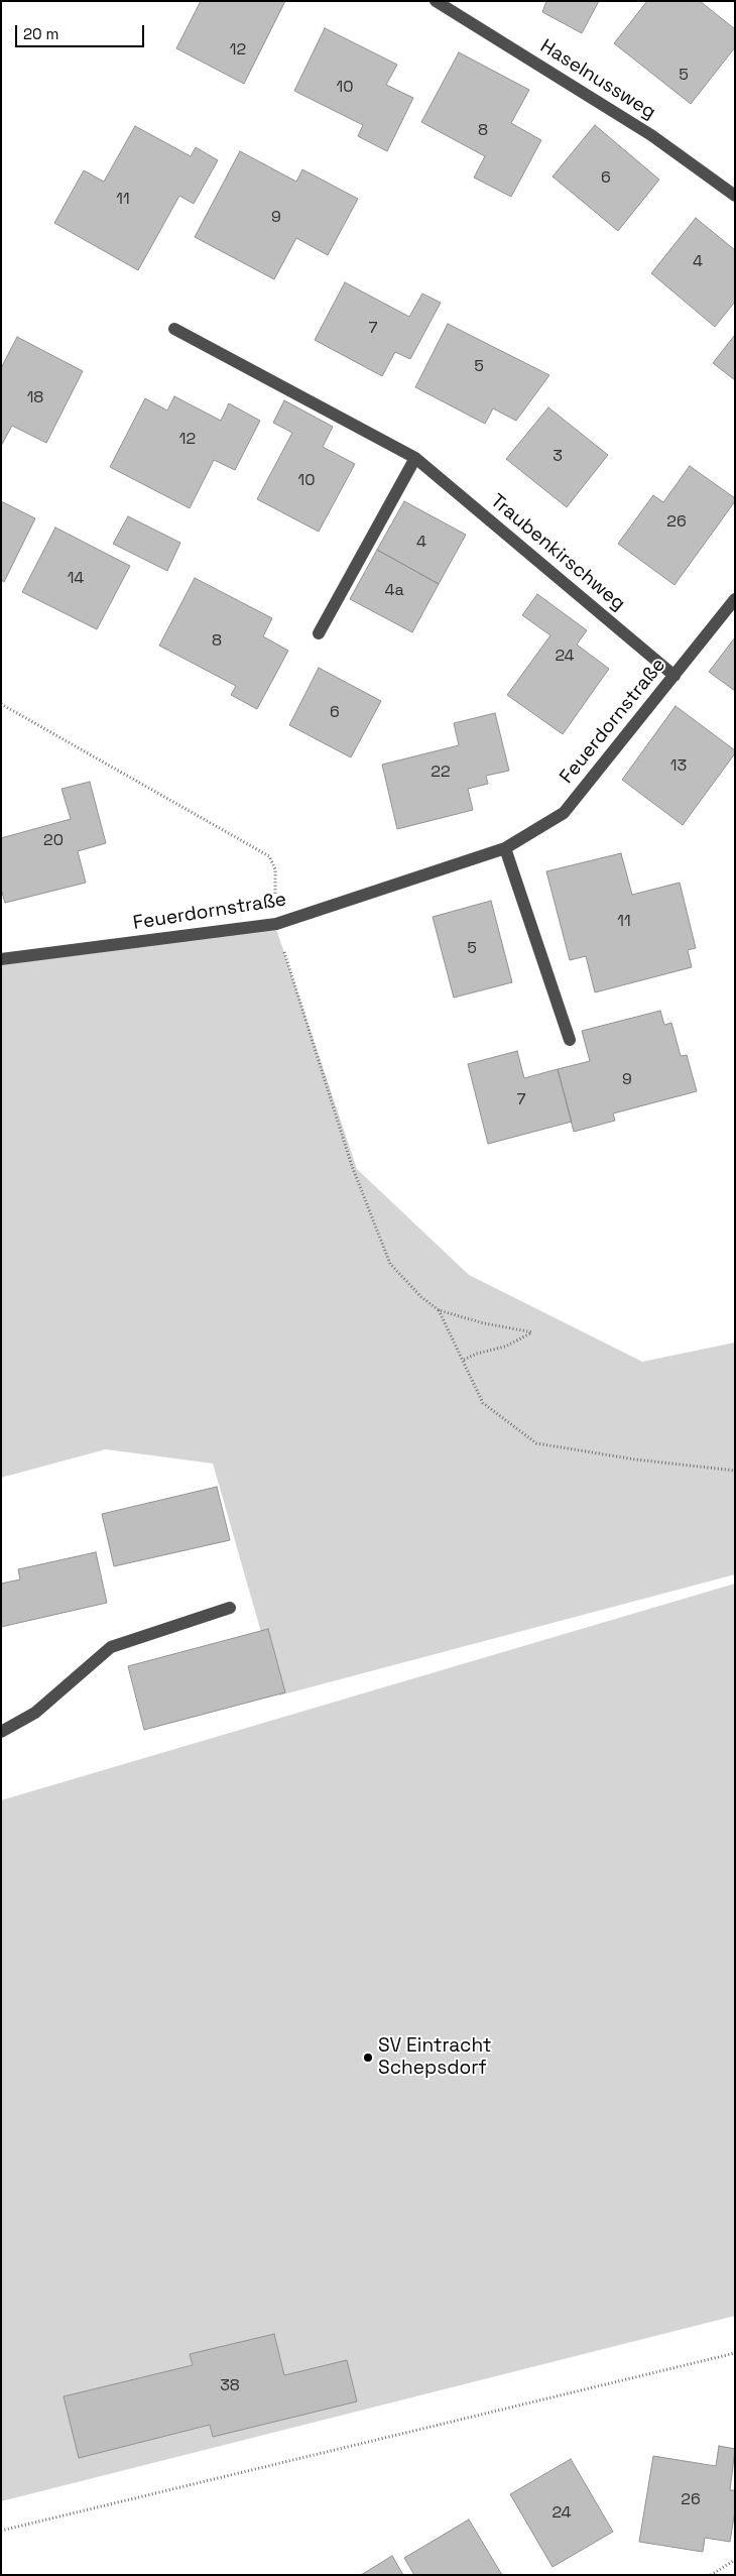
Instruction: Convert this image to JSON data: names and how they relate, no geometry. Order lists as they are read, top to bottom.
{
  "streets": {
    "street": ["Haselnussweg", "Traubenkirschweg", "Feuerdornstraße"]
  },
  "crossings": [
    ["Traubenkirschweg", "Feuerdornstraße"]
  ],
  "places": ["SV Eintracht Schepsdorf"],
  "house_numbers": [
    "12",
    "5",
    "10",
    "8",
    "6",
    "11",
    "9",
    "4",
    "7",
    "5",
    "18",
    "12",
    "3",
    "10",
    "26",
    "4",
    "14",
    "4a",
    "8",
    "24",
    "6",
    "13",
    "22",
    "20",
    "11",
    "5",
    "9",
    "7",
    "38",
    "26",
    "24"
  ],
  "scale_bar": "20 m"
}
